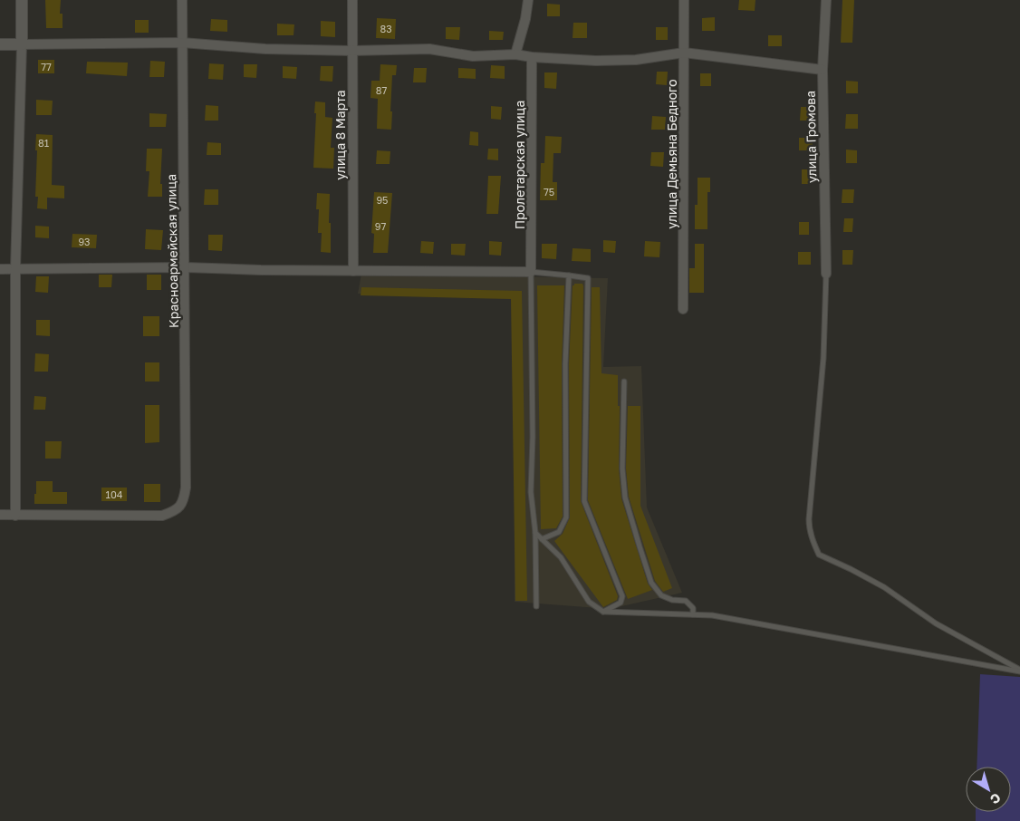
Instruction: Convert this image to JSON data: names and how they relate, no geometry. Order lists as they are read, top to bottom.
{
  "streets": {
    "street": [
      "улица 8 Марта",
      "улица Громова",
      "улица Демьяна Бедного",
      "Пролетарская улица",
      "Красноармейская улица"
    ]
  },
  "house_numbers": [
    "83",
    "77",
    "87",
    "81",
    "75",
    "95",
    "97",
    "93",
    "104"
  ],
  "north": "bottom right"
}
